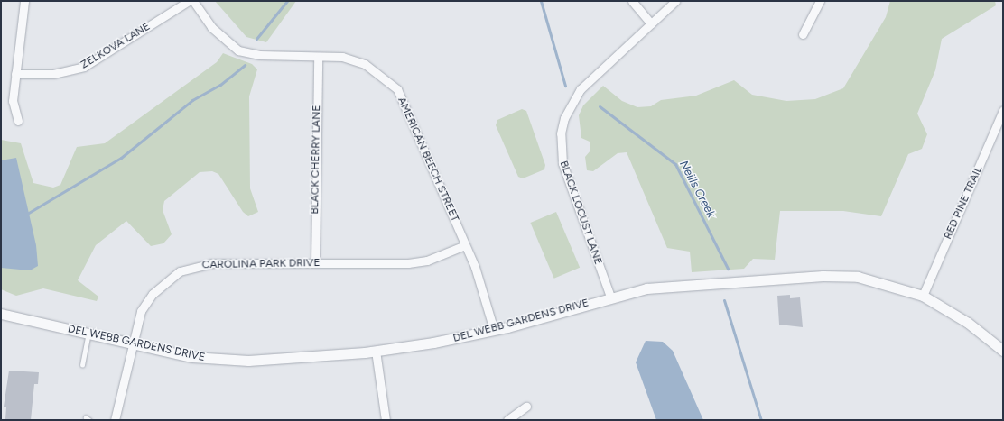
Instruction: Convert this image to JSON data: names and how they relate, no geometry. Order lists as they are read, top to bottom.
{
  "streets": {
    "street": [
      "ZELKOVA LANE",
      "BLACK CHERRY LANE",
      "AMERICAN BEECH STREET",
      "RED PINE TRAIL",
      "BLACK LOCUST LANE",
      "CAROLINA PARK DRIVE",
      "DEL WEBB GARDENS DRIVE"
    ]
  },
  "crossings": [
    ["BLACK CHERRY LANE", "AMERICAN BEECH STREET"],
    ["BLACK CHERRY LANE", "CAROLINA PARK DRIVE"],
    ["AMERICAN BEECH STREET", "CAROLINA PARK DRIVE"],
    ["AMERICAN BEECH STREET", "DEL WEBB GARDENS DRIVE"],
    ["RED PINE TRAIL", "DEL WEBB GARDENS DRIVE"],
    ["BLACK LOCUST LANE", "DEL WEBB GARDENS DRIVE"],
    ["CAROLINA PARK DRIVE", "DEL WEBB GARDENS DRIVE"]
  ],
  "water": ["Neills Creek"]
}
